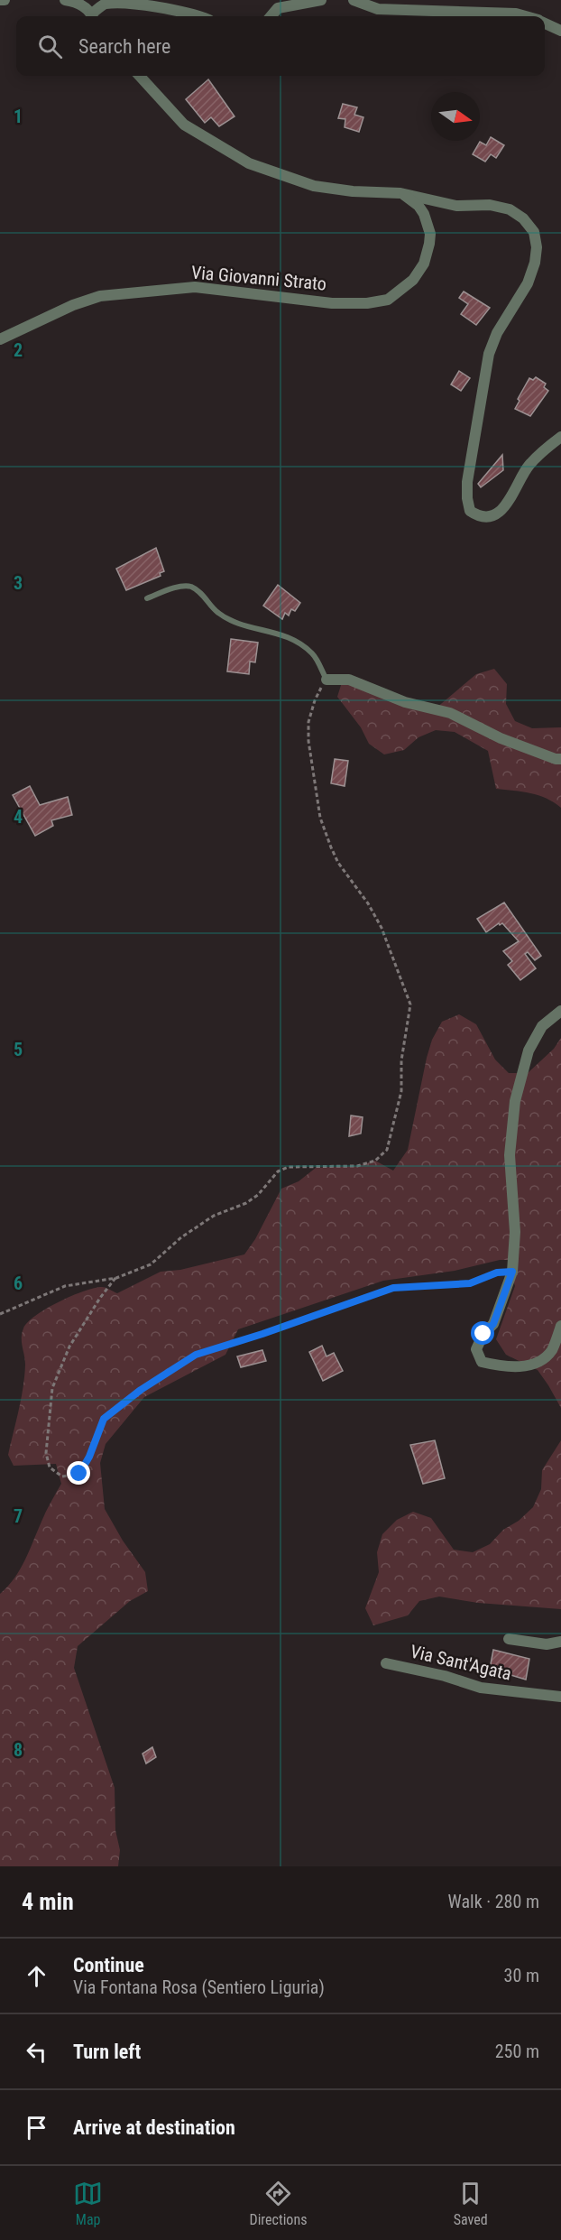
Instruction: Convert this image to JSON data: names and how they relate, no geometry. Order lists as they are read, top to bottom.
{
  "streets": {
    "street": ["Via Giovanni Strato", "Via Sant'Agata"]
  },
  "north": "right",
  "page": {
    "search": "Search here",
    "heading": ["4 min", "Walk · 280 m"],
    "list": [
      ["Continue", "Via Fontana Rosa (Sentiero Liguria)", "30 m"],
      ["Turn left", "250 m"],
      "Arrive at destination"
    ],
    "nav": ["Map", "Directions", "Saved"]
  },
  "grid": {
    "rows": [
      "1",
      "2",
      "3",
      "4",
      "5",
      "6",
      "7",
      "8"
    ]
  }
}
